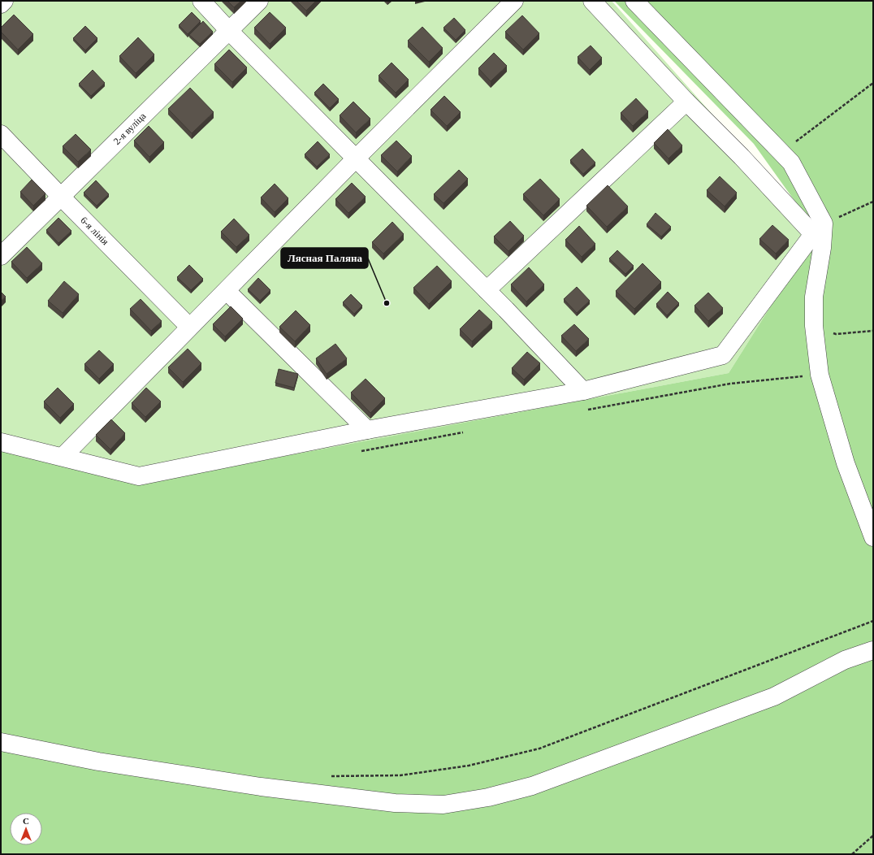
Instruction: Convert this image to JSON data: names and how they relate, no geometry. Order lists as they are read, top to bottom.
{
  "streets": {
    "street": ["2-я вуліца", "6-я лінія"]
  },
  "crossings": [
    ["2-я вуліца", "6-я лінія"]
  ],
  "places": ["Лясная Паляна"],
  "north": "top"
}
